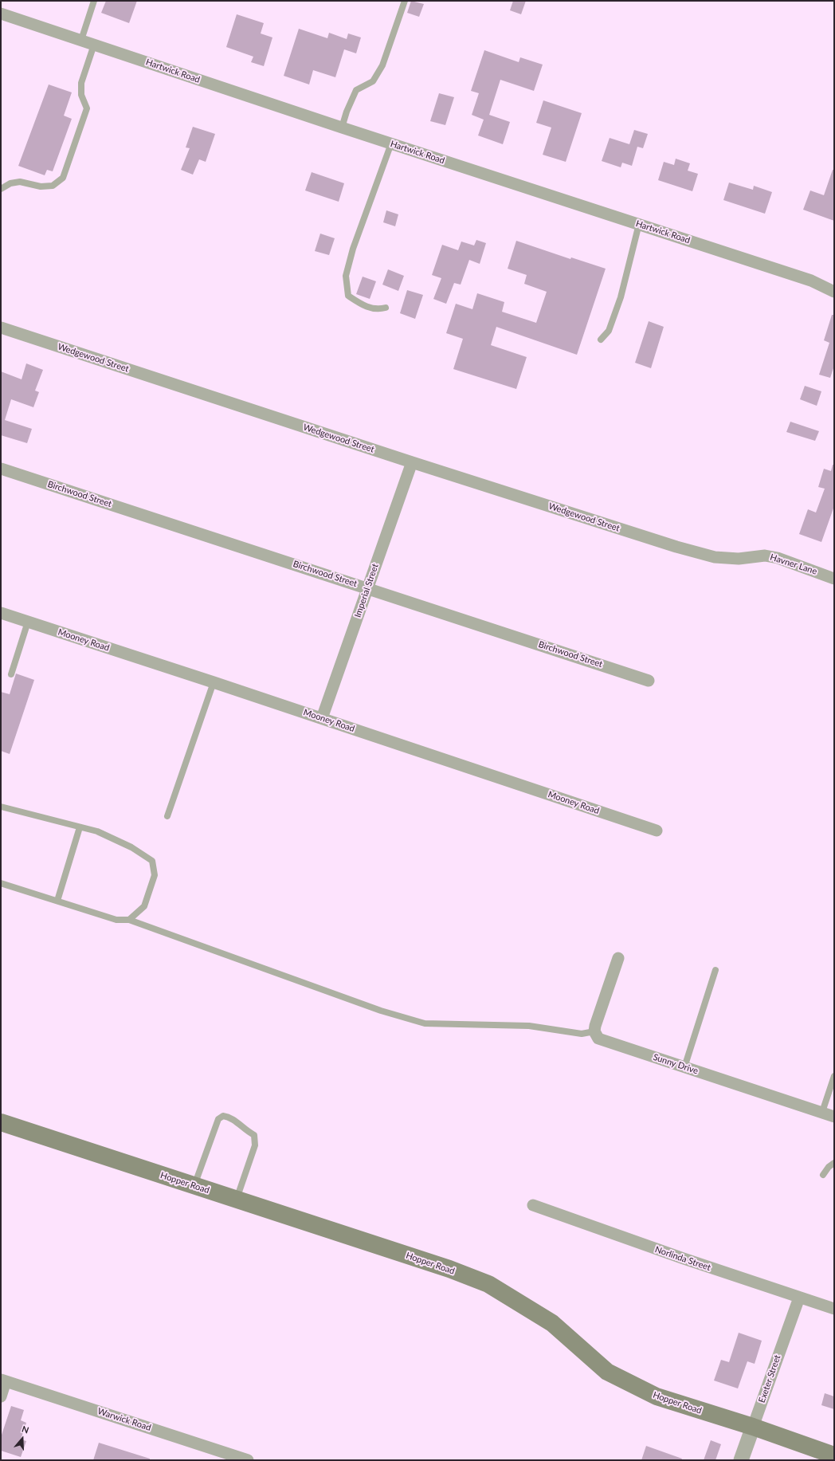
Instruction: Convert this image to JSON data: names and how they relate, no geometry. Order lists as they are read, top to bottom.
{
  "streets": {
    "main road": ["Hopper Road"],
    "street": [
      "Hartwick Road",
      "Wedgewood Street",
      "Birchwood Street",
      "Havner Lane",
      "Imperial Street",
      "Mooney Road",
      "Sunny Drive",
      "Norlinda Street",
      "Exeter Street",
      "Warwick Road"
    ]
  },
  "crossings": [
    ["Wedgewood Street", "Havner Lane"],
    ["Wedgewood Street", "Imperial Street"],
    ["Birchwood Street", "Imperial Street"],
    ["Imperial Street", "Mooney Road"],
    ["Hopper Road", "Exeter Street"],
    ["Norlinda Street", "Exeter Street"]
  ],
  "north": "top"
}
